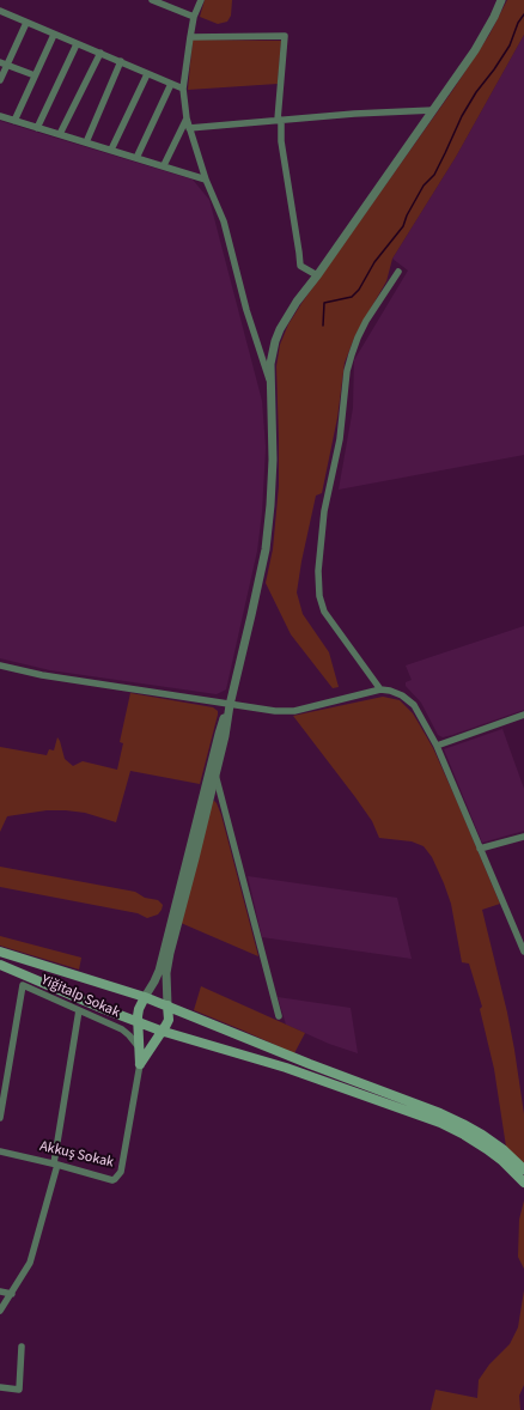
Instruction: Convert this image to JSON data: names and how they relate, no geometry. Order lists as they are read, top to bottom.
{
  "streets": {
    "street": ["Yiğitalp Sokak", "Akkuş Sokak"]
  }
}
